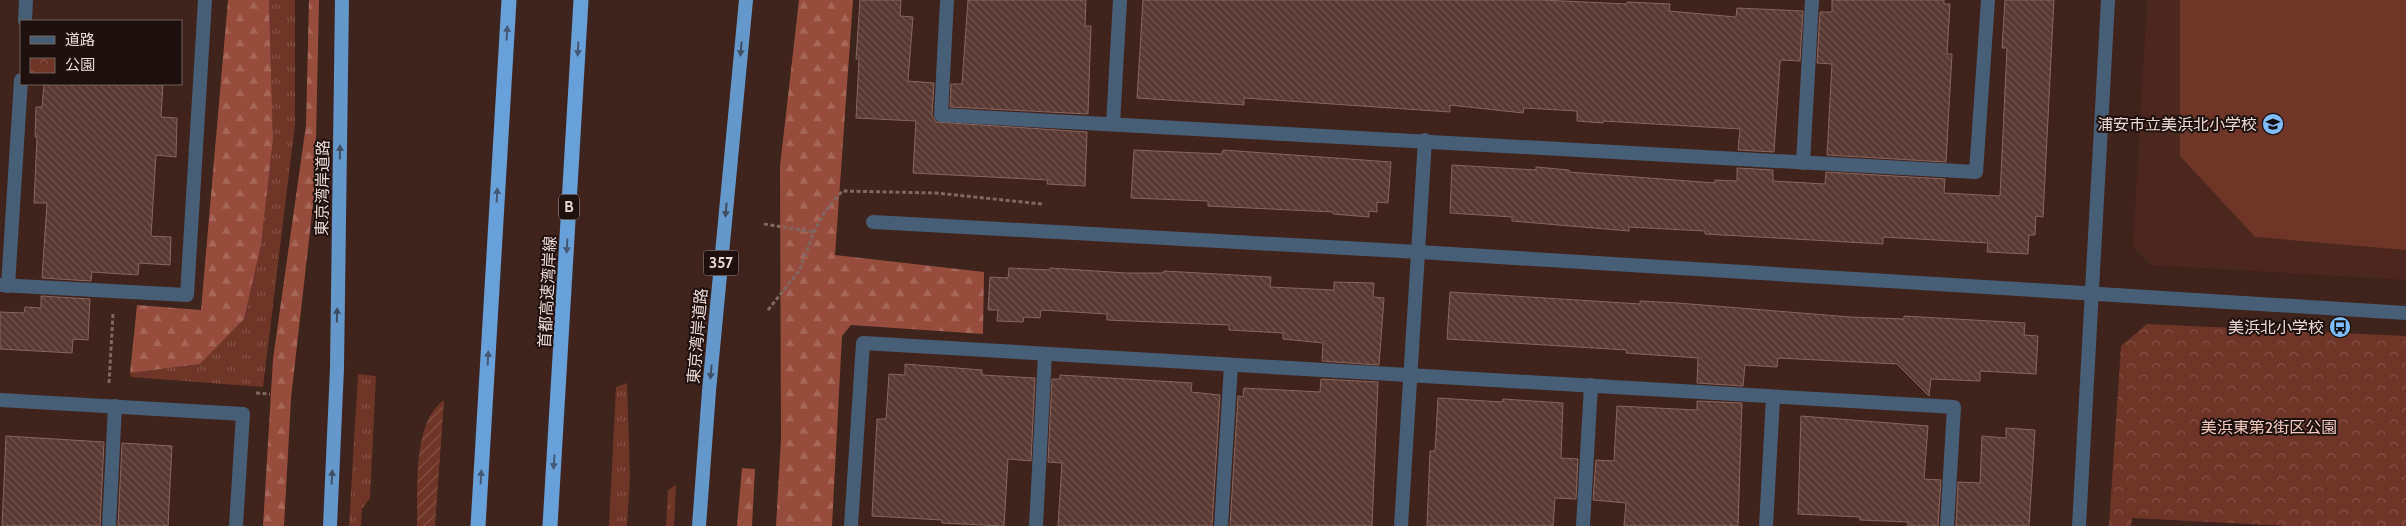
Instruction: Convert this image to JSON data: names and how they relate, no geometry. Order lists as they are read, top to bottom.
{
  "streets": {
    "highway": [
      "東京湾岸道路",
      "B",
      "357",
      "首都高速湾岸線"
    ]
  },
  "parks": ["美浜東第2街区公園"],
  "places": {
    "school or university": ["浦安市立美浜北小学校"],
    "bus stop": ["美浜北小学校"]
  },
  "legend": ["道路", "公園"]
}
